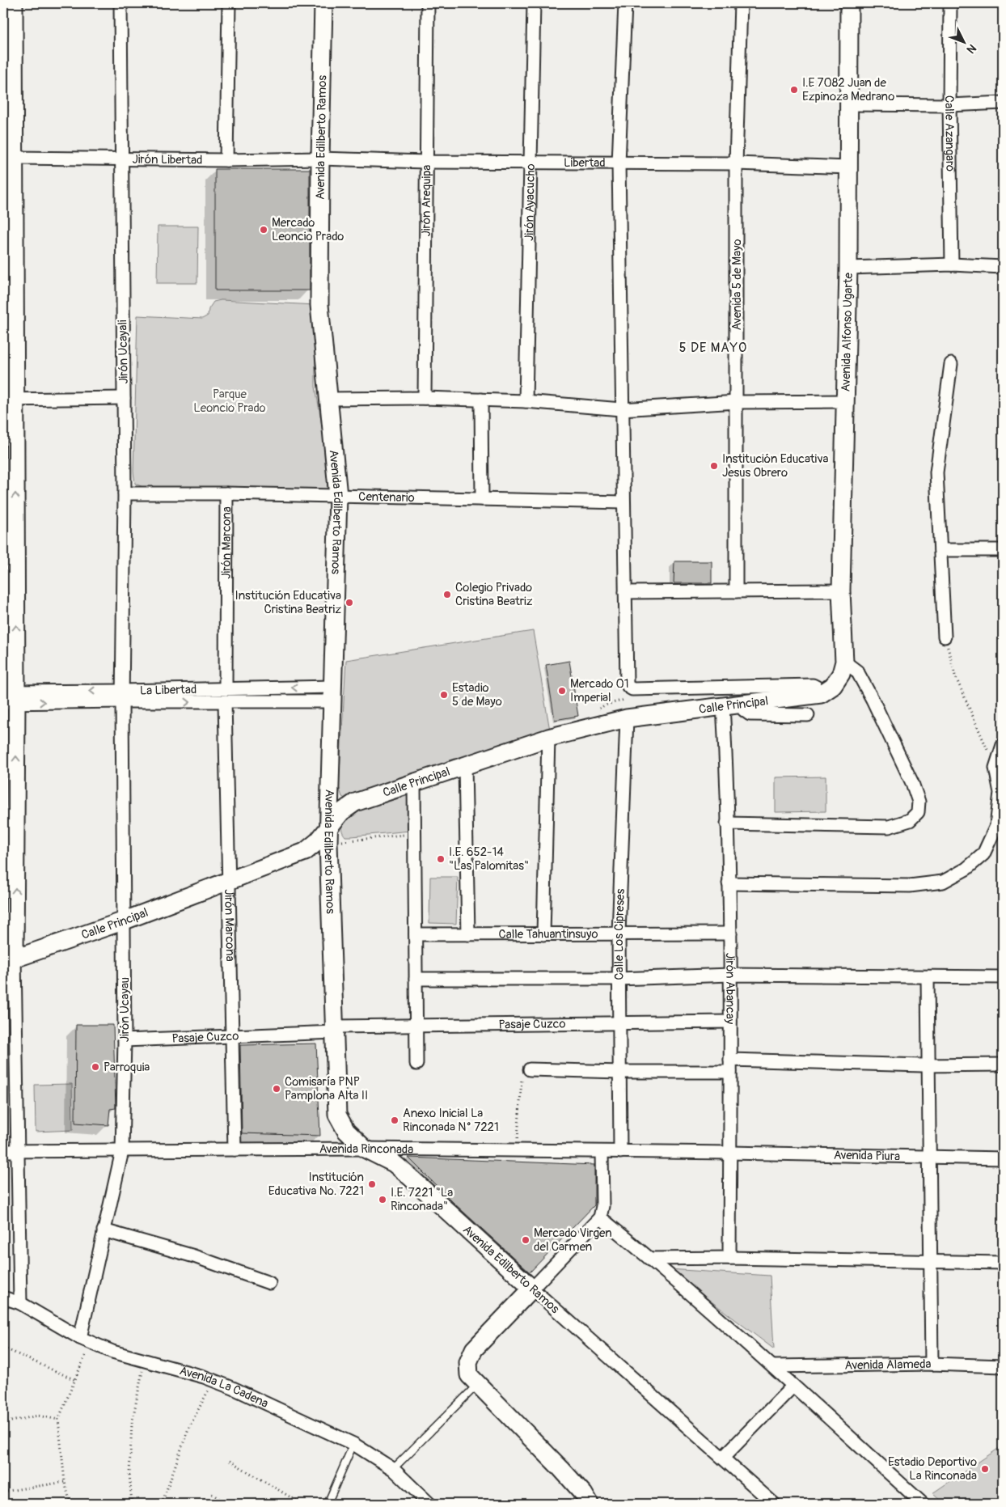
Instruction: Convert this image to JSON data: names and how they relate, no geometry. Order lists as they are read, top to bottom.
{
  "streets": {
    "street": [
      "Calle Azangaro",
      "Avenida Edilberto Ramos",
      "Jirón Libertad",
      "Libertad",
      "Jirón Arequipa",
      "Jirón Ayacucho",
      "Avenida 5 de Mayo",
      "Avenida Alfonso Ugarte",
      "Jirón Ucayali",
      "Centenario",
      "Jirón Marcona",
      "La Libertad",
      "Calle Principal",
      "Calle Tahuantinsuyo",
      "Calle Los Cipreses",
      "Jirón Abancay",
      "Jirón Ucayau",
      "Pasaje Cuzco",
      "Avenida Rinconada",
      "Avenida Piura",
      "Avenida Alameda",
      "Avenida La Cadena"
    ]
  },
  "crossings": [
    ["Avenida Edilberto Ramos", "Jirón Libertad"],
    ["Avenida Edilberto Ramos", "Libertad"],
    ["Avenida Edilberto Ramos", "Centenario"],
    ["Avenida Edilberto Ramos", "La Libertad"],
    ["Avenida Edilberto Ramos", "Calle Principal"],
    ["Avenida Edilberto Ramos", "Pasaje Cuzco"],
    ["Avenida Edilberto Ramos", "Avenida Rinconada"],
    ["Jirón Libertad", "Libertad"],
    ["Jirón Libertad", "Jirón Ucayali"],
    ["Libertad", "Jirón Arequipa"],
    ["Libertad", "Jirón Ayacucho"],
    ["Libertad", "Avenida 5 de Mayo"],
    ["Libertad", "Avenida Alfonso Ugarte"],
    ["Jirón Ucayali", "Centenario"],
    ["Jirón Ucayali", "La Libertad"],
    ["Jirón Ucayali", "Jirón Ucayau"],
    ["Centenario", "Jirón Marcona"],
    ["Jirón Marcona", "La Libertad"],
    ["Jirón Marcona", "Calle Principal"],
    ["Jirón Marcona", "Pasaje Cuzco"],
    ["Jirón Marcona", "Avenida Rinconada"],
    ["La Libertad", "Jirón Ucayau"],
    ["Calle Principal", "Calle Los Cipreses"],
    ["Calle Principal", "Jirón Abancay"],
    ["Calle Principal", "Jirón Ucayau"],
    ["Calle Tahuantinsuyo", "Calle Los Cipreses"],
    ["Calle Tahuantinsuyo", "Jirón Abancay"],
    ["Calle Los Cipreses", "Pasaje Cuzco"],
    ["Calle Los Cipreses", "Avenida Rinconada"],
    ["Jirón Abancay", "Pasaje Cuzco"],
    ["Jirón Abancay", "Avenida Rinconada"],
    ["Jirón Abancay", "Avenida Piura"],
    ["Jirón Ucayau", "Pasaje Cuzco"],
    ["Jirón Ucayau", "Avenida Rinconada"],
    ["Jirón Ucayau", "Avenida La Cadena"],
    ["Avenida Rinconada", "Avenida Piura"]
  ],
  "districts": ["5 DE MAYO"],
  "parks": ["Parque Leoncio Prado"],
  "places": [
    "I.E 7082 Juan de Ezpinoza Medrano",
    "Mercado Leoncio Prado",
    "Institución Educativa Jesus Obrero",
    "Colegio Privado Cristina Beatriz",
    "Institución Educativa Cristina Beatriz",
    "Mercado 01 Imperial",
    "Estadio 5 de Mayo",
    "I.E. 652-14 \"Las Palomitas\"",
    "Parroquia",
    "Comisaría PNP Pamplona Alta II",
    "Anexo Inicial La Rinconada N° 7221",
    "Institución Educativa No. 7221",
    "I.E. 7221 \"La Rinconada\"",
    "Mercado Virgen del Carmen",
    "Estadio Deportivo La Rinconada"
  ],
  "north": "bottom right"
}
